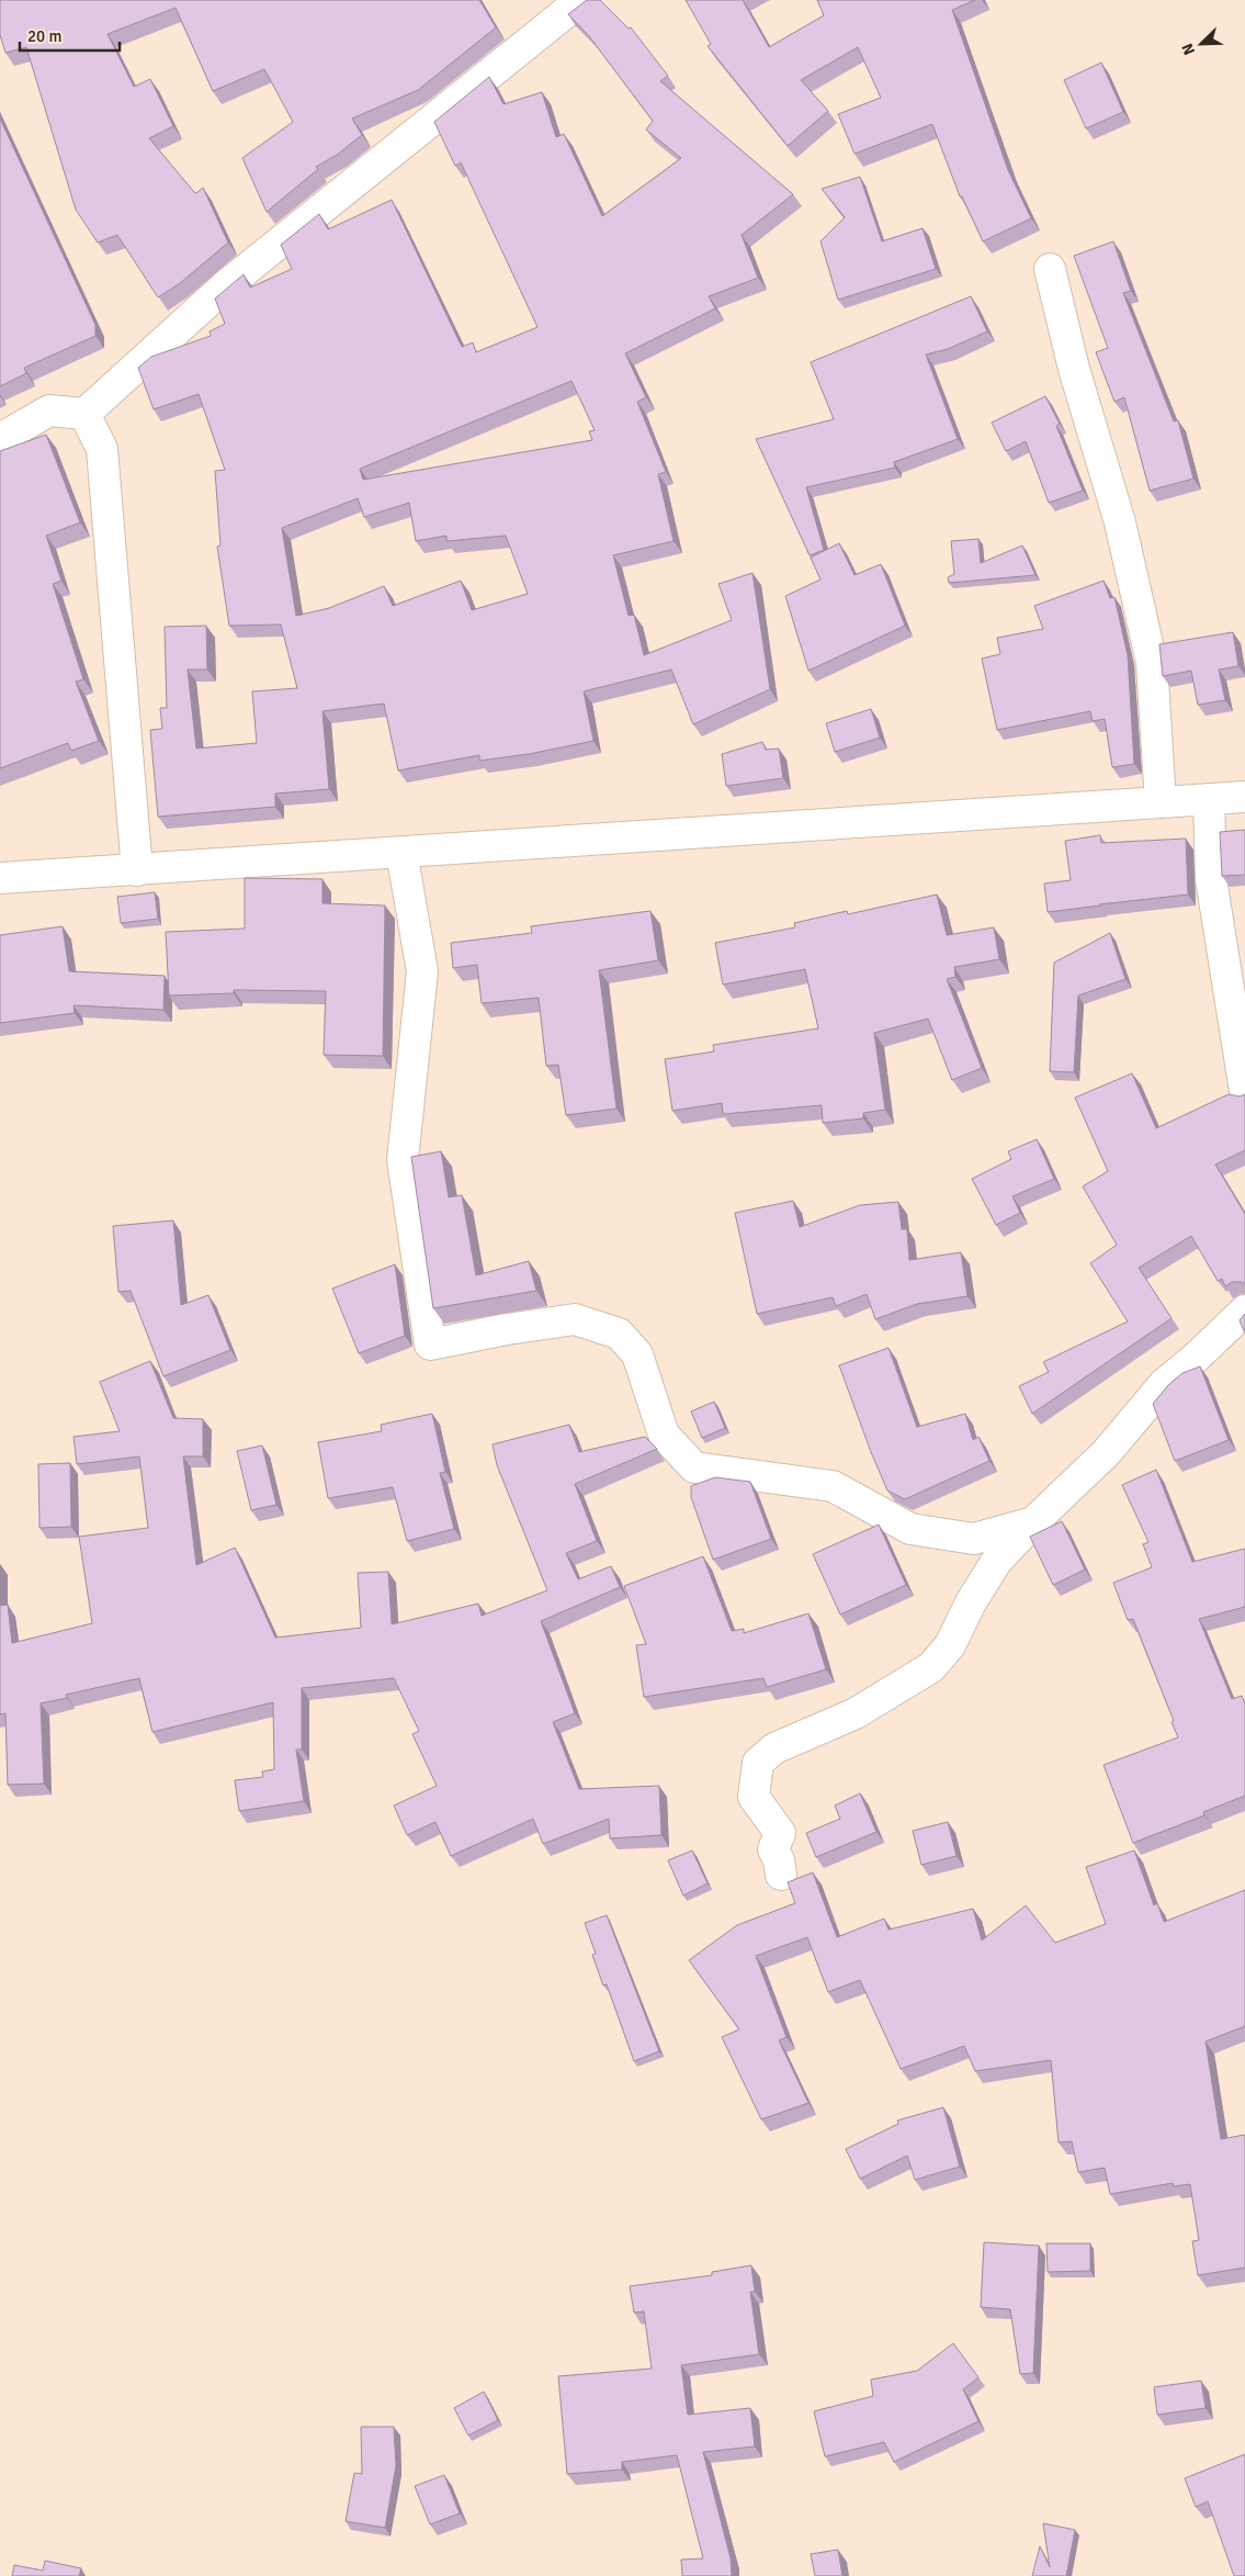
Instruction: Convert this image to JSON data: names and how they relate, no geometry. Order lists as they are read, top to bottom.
{
  "scale_bar": "20 m",
  "north": "bottom left"
}
